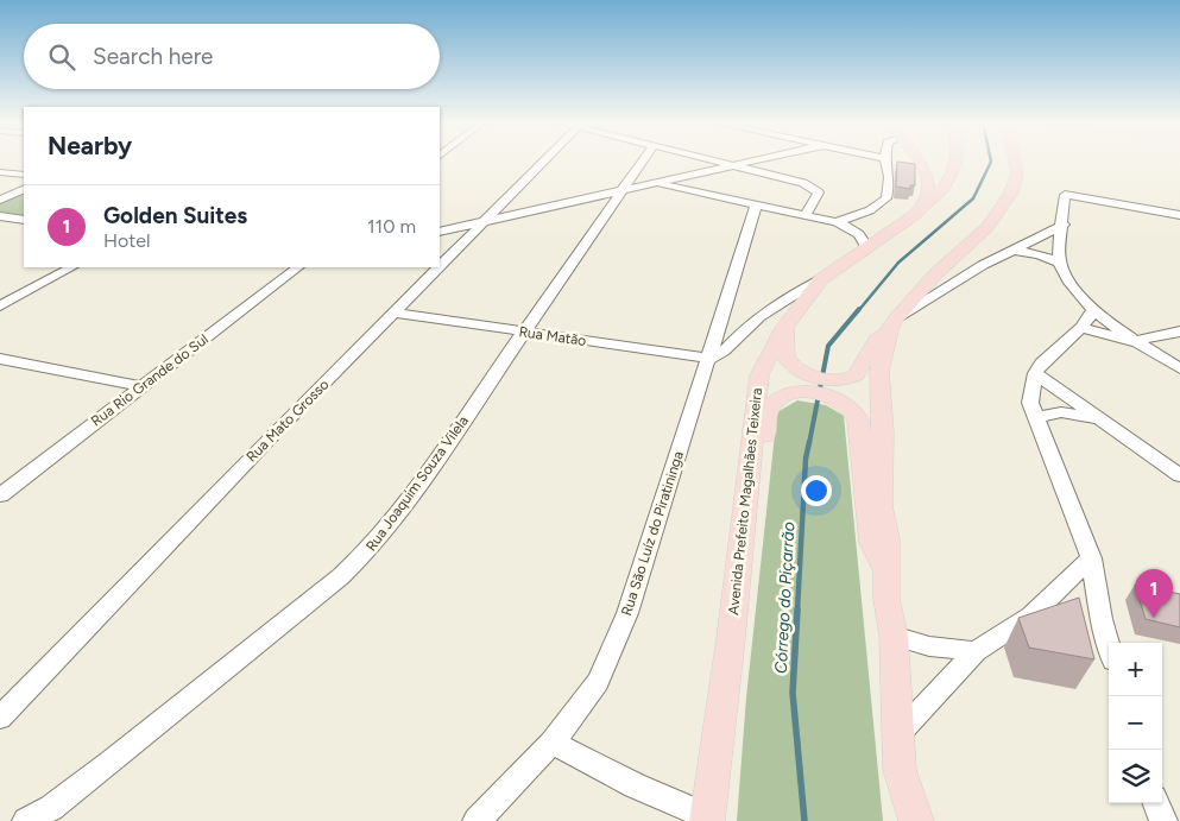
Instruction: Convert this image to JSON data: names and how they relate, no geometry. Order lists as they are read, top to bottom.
{
  "streets": {
    "main road": ["Avenida Prefeito Magalhães Teixeira"],
    "street": [
      "Rua Matão",
      "Rua Rio Grande do Sul",
      "Rua Mato Grosso",
      "Rua Joaquim Souza Vilela",
      "Rua São Luíz do Piratininga"
    ]
  },
  "crossings": [
    ["Rua Matão", "Rua Mato Grosso"],
    ["Rua Matão", "Rua Joaquim Souza Vilela"],
    ["Rua Matão", "Rua São Luíz do Piratininga"]
  ],
  "water": ["Córrego do Piçarrão"],
  "page": {
    "search": "Search here",
    "heading": "Nearby",
    "list": [
      {
        "mark": "1",
        "name": "Golden Suites",
        "note": "Hotel",
        "value": "110 m"
      }
    ],
    "pins": "1",
    "map_buttons": ["+", "−"]
  }
}
